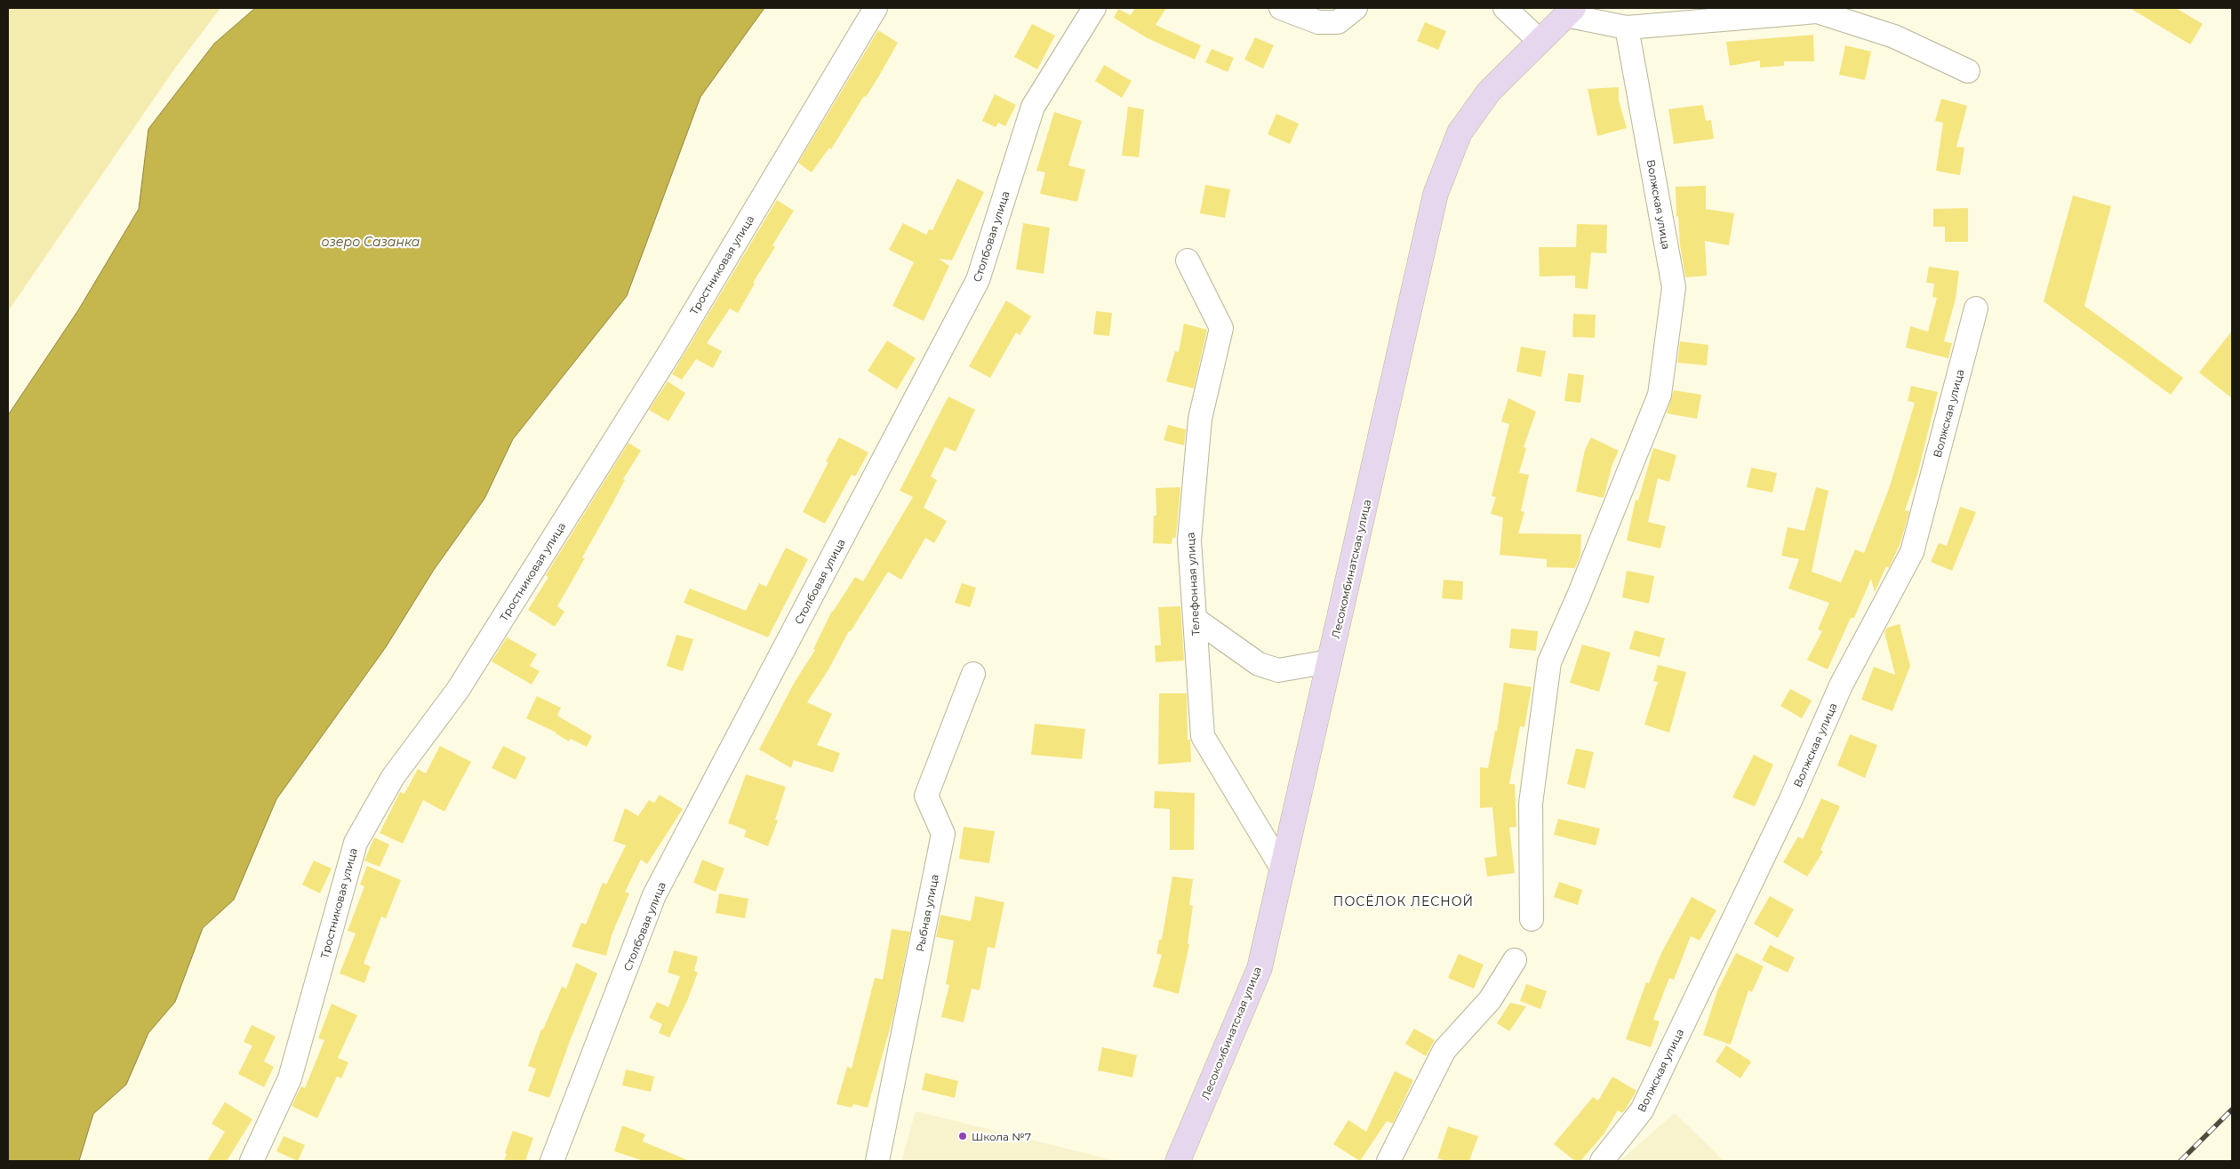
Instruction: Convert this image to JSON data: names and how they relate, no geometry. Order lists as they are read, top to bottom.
{
  "streets": {
    "street": [
      "Волжская улица",
      "Столбовая улица",
      "Тростниковая улица",
      "Лесокомбинатская улица",
      "Телефонная улица",
      "Рыбная улица"
    ]
  },
  "crossings": [
    ["Лесокомбинатская улица", "Телефонная улица"]
  ],
  "districts": ["ПОСЁЛОК ЛЕСНОЙ"],
  "water": ["озеро Сазанка"],
  "places": ["Школа №7"]
}
